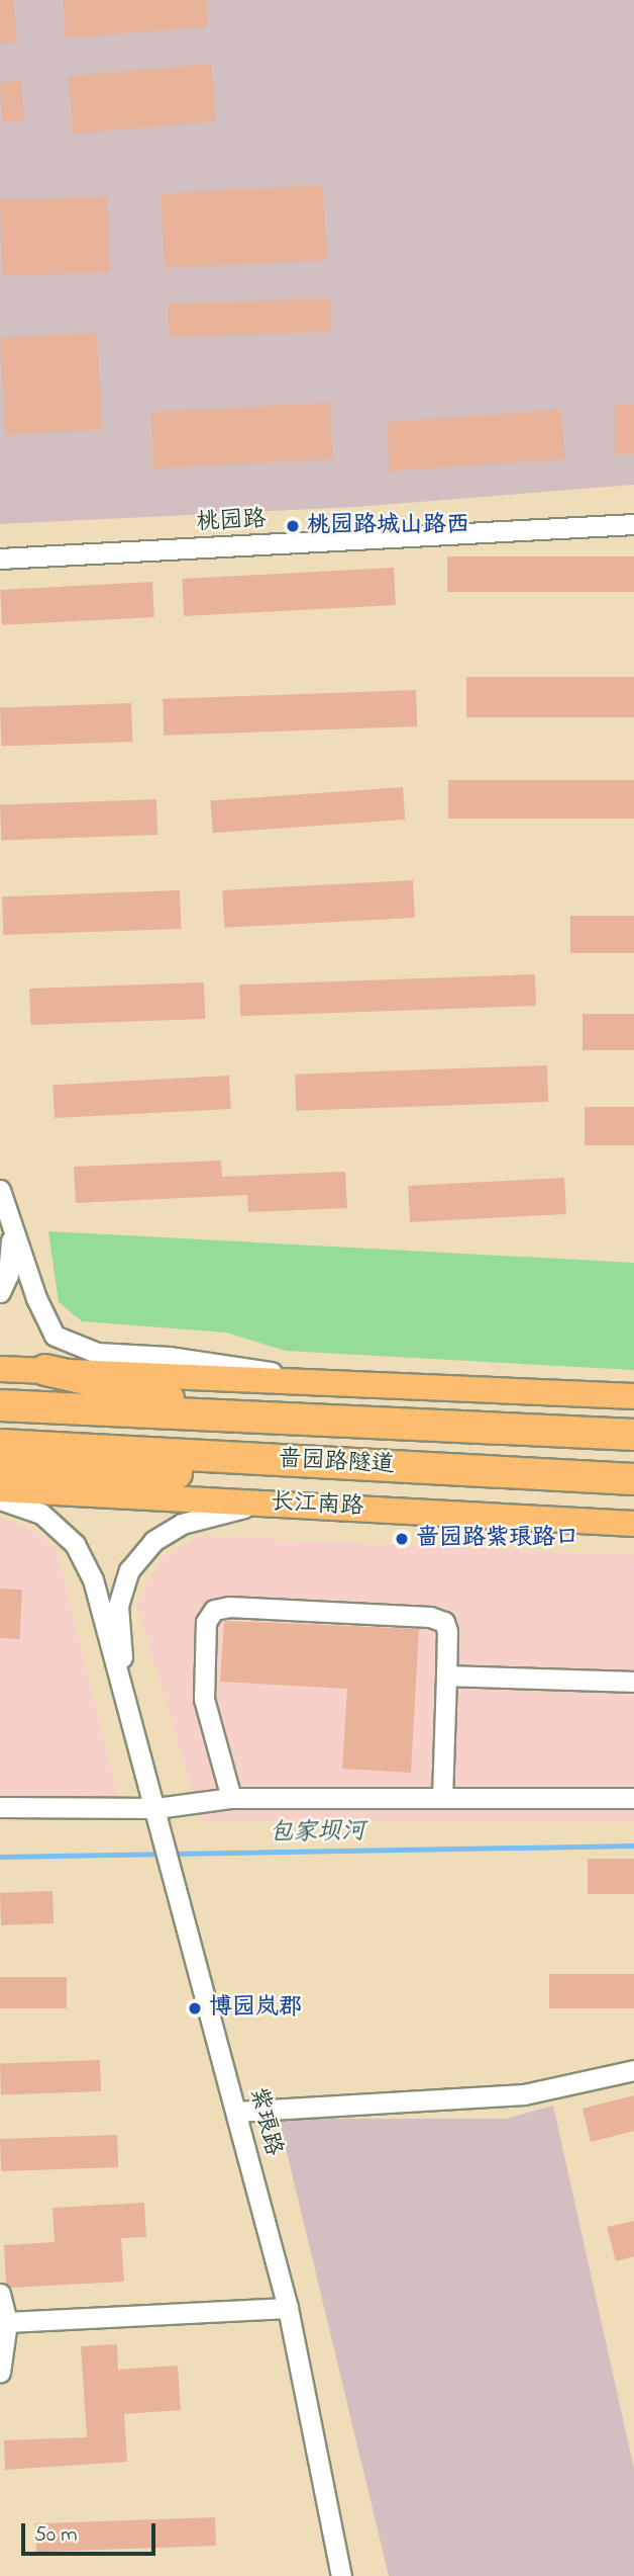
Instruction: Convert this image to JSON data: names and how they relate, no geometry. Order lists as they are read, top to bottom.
{
  "streets": {
    "highway": ["啬园路隧道"],
    "main road": ["长江南路"],
    "street": ["桃园路", "紫琅路"]
  },
  "water": ["包家坝河"],
  "places": ["桃园路城山路西", "啬园路紫琅路口", "博园岚郡"],
  "scale_bar": "50 m"
}
